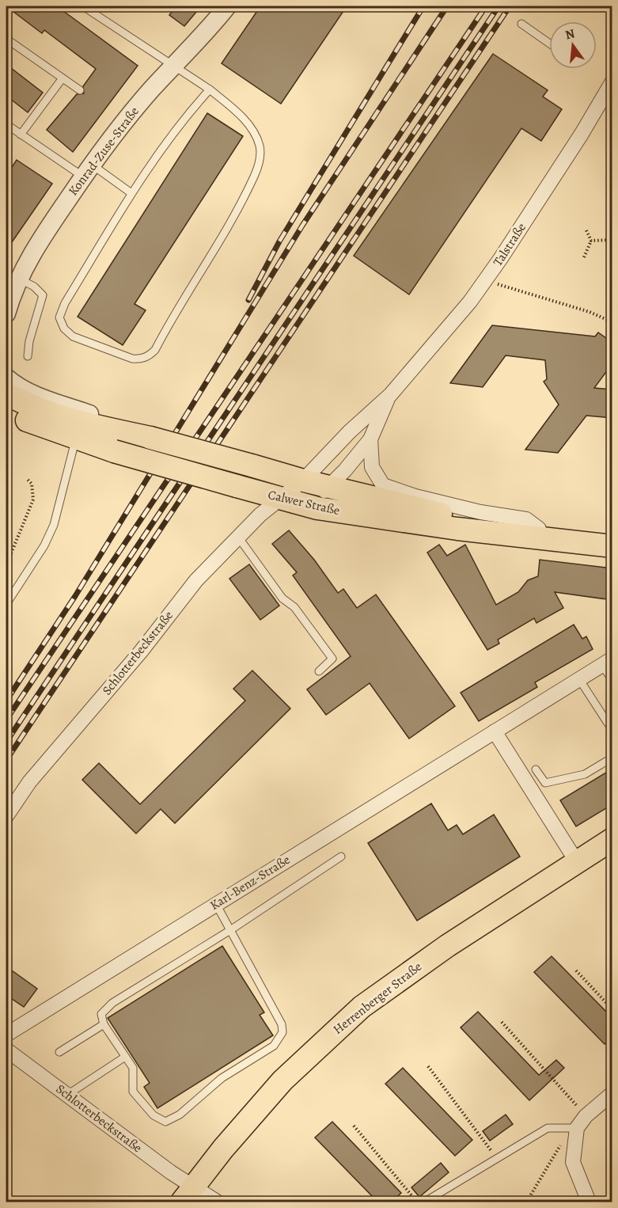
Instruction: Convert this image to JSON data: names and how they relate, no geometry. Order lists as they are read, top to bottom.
{
  "streets": {
    "main road": ["Calwer Straße", "Herrenberger Straße"],
    "street": [
      "Konrad-Zuse-Straße",
      "Talstraße",
      "Schlotterbeckstraße",
      "Karl-Benz-Straße"
    ]
  },
  "crossings": [
    ["Talstraße", "Calwer Straße"],
    ["Talstraße", "Schlotterbeckstraße"],
    ["Calwer Straße", "Schlotterbeckstraße"],
    ["Schlotterbeckstraße", "Herrenberger Straße"]
  ],
  "north": "top"
}
